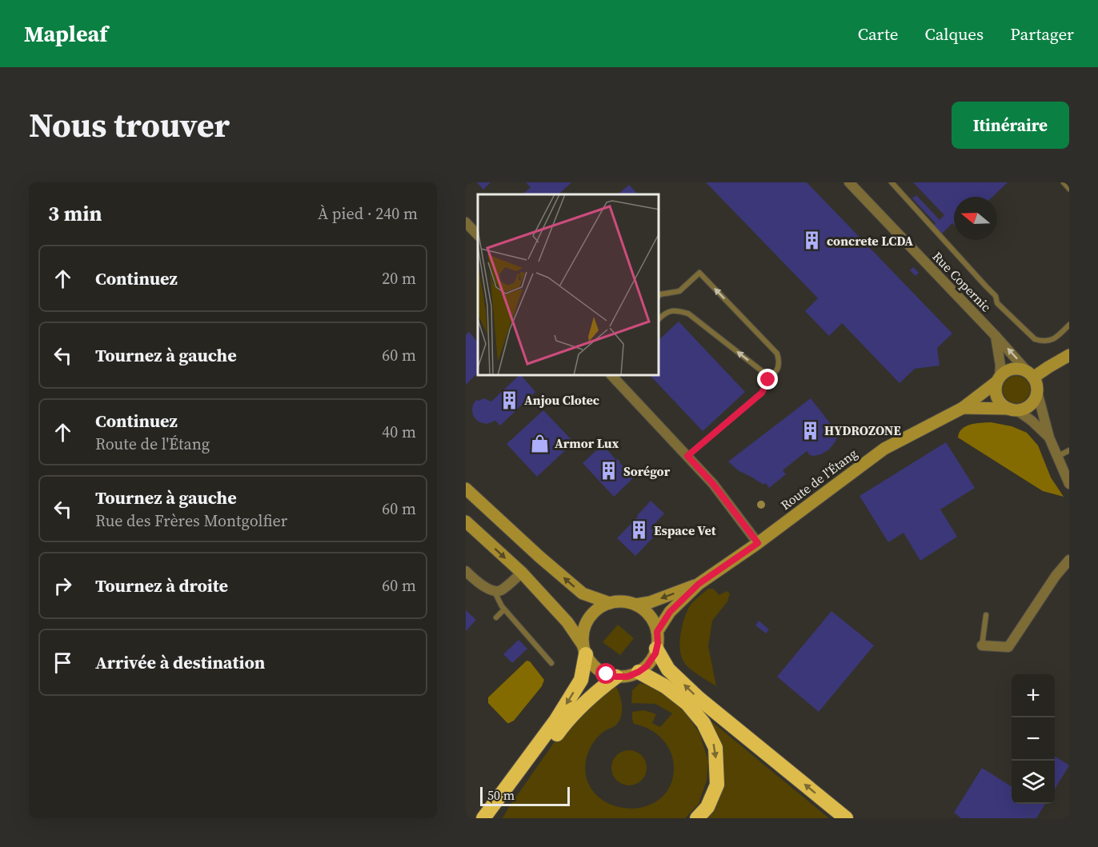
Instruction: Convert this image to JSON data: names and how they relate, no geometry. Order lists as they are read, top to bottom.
{
  "streets": {
    "street": ["Rue Copernic", "Route de l'Étang"]
  },
  "crossings": [
    ["Rue Copernic", "Route de l'Étang"]
  ],
  "places": {
    "building": [
      "concrete LCDA",
      "Anjou Clotec",
      "HYDROZONE",
      "Sorégor",
      "Espace Vet"
    ],
    "shop": ["Armor Lux"]
  },
  "scale_bar": "50 m",
  "north": "left",
  "page": {
    "header": "Mapleaf",
    "nav": ["Carte", "Calques", "Partager"],
    "title": "Nous trouver",
    "buttons": "Itinéraire",
    "heading": ["3 min", "À pied · 240 m"],
    "list": [
      ["Continuez", "20 m"],
      ["Tournez à gauche", "60 m"],
      ["Continuez", "Route de l'Étang", "40 m"],
      ["Tournez à gauche", "Rue des Frères Montgolfier", "60 m"],
      ["Tournez à droite", "60 m"],
      "Arrivée à destination"
    ],
    "map_buttons": ["+", "−"],
    "scale": "50 m"
  }
}
